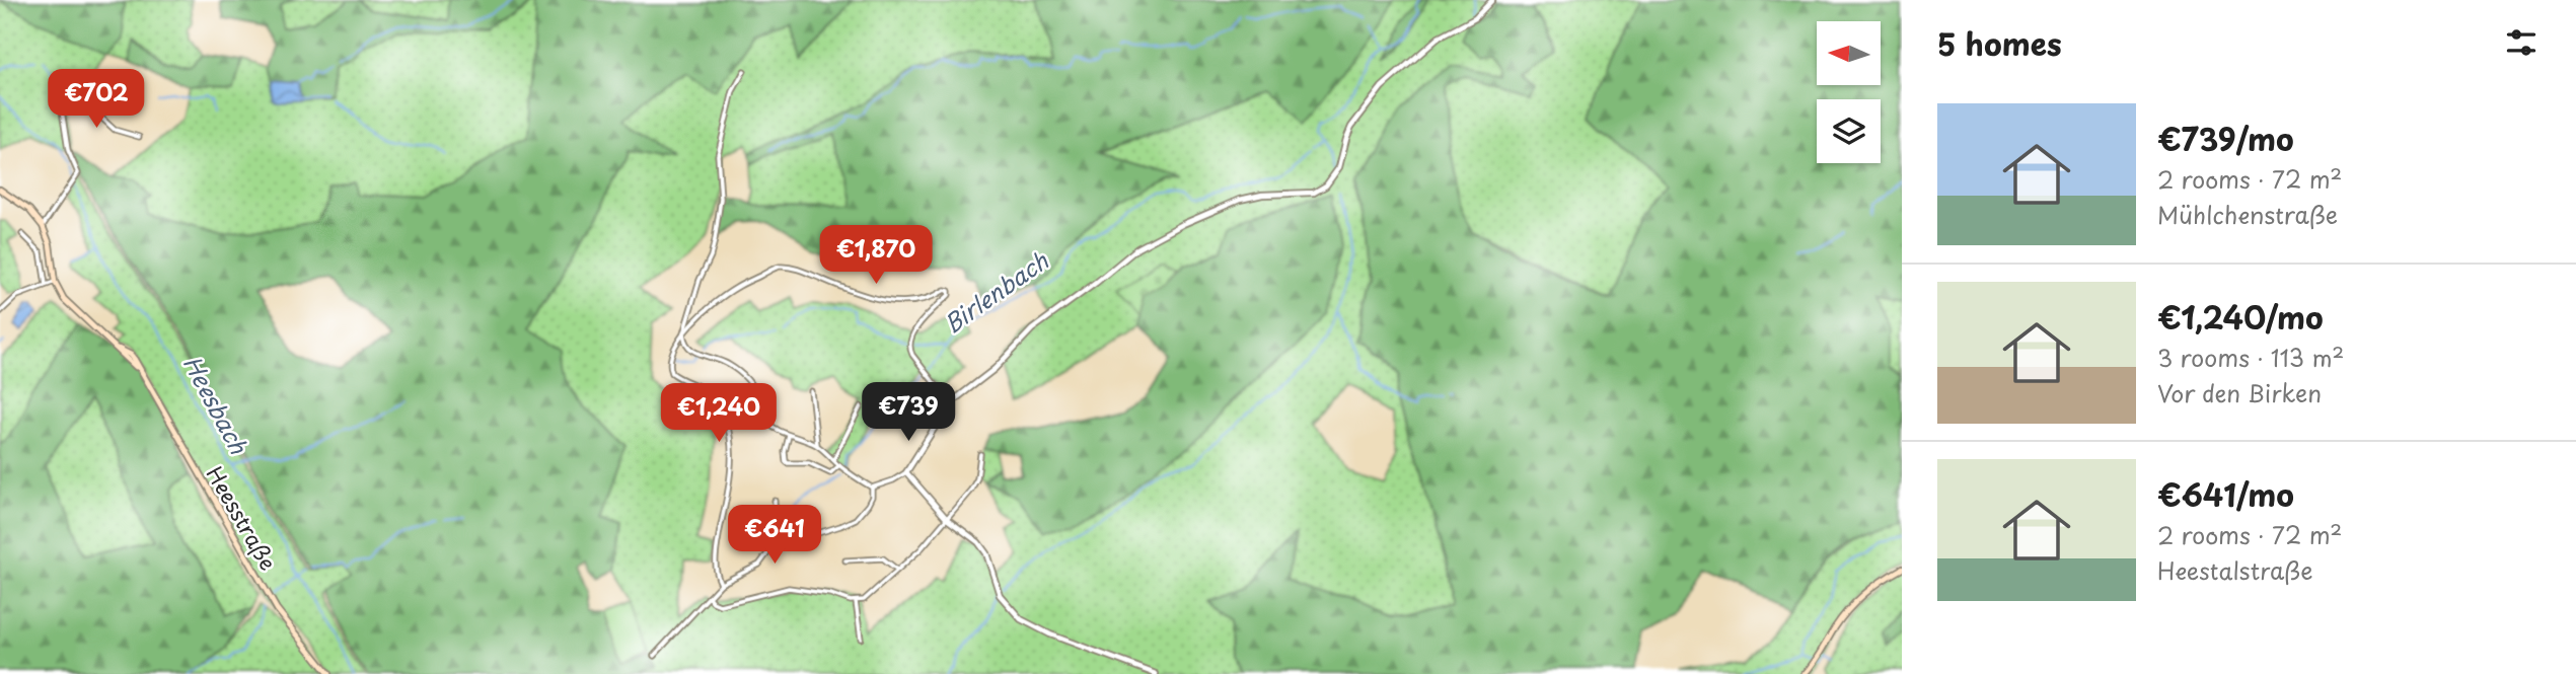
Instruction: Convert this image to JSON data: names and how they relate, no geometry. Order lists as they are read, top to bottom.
{
  "streets": {
    "main road": ["Heesstraße"]
  },
  "water": ["Birlenbach", "Heesbach"],
  "north": "left",
  "page": {
    "heading": "5 homes",
    "price": [
      "€702",
      "€1,870",
      "€739",
      "€1,240",
      "€641"
    ],
    "list": [
      {
        "name": "€739/mo",
        "note": "2 rooms · 72 m² · Mühlchenstraße"
      },
      {
        "name": "€1,240/mo",
        "note": "3 rooms · 113 m² · Vor den Birken"
      },
      {
        "name": "€641/mo",
        "note": "2 rooms · 72 m² · Heestalstraße"
      }
    ]
  }
}
